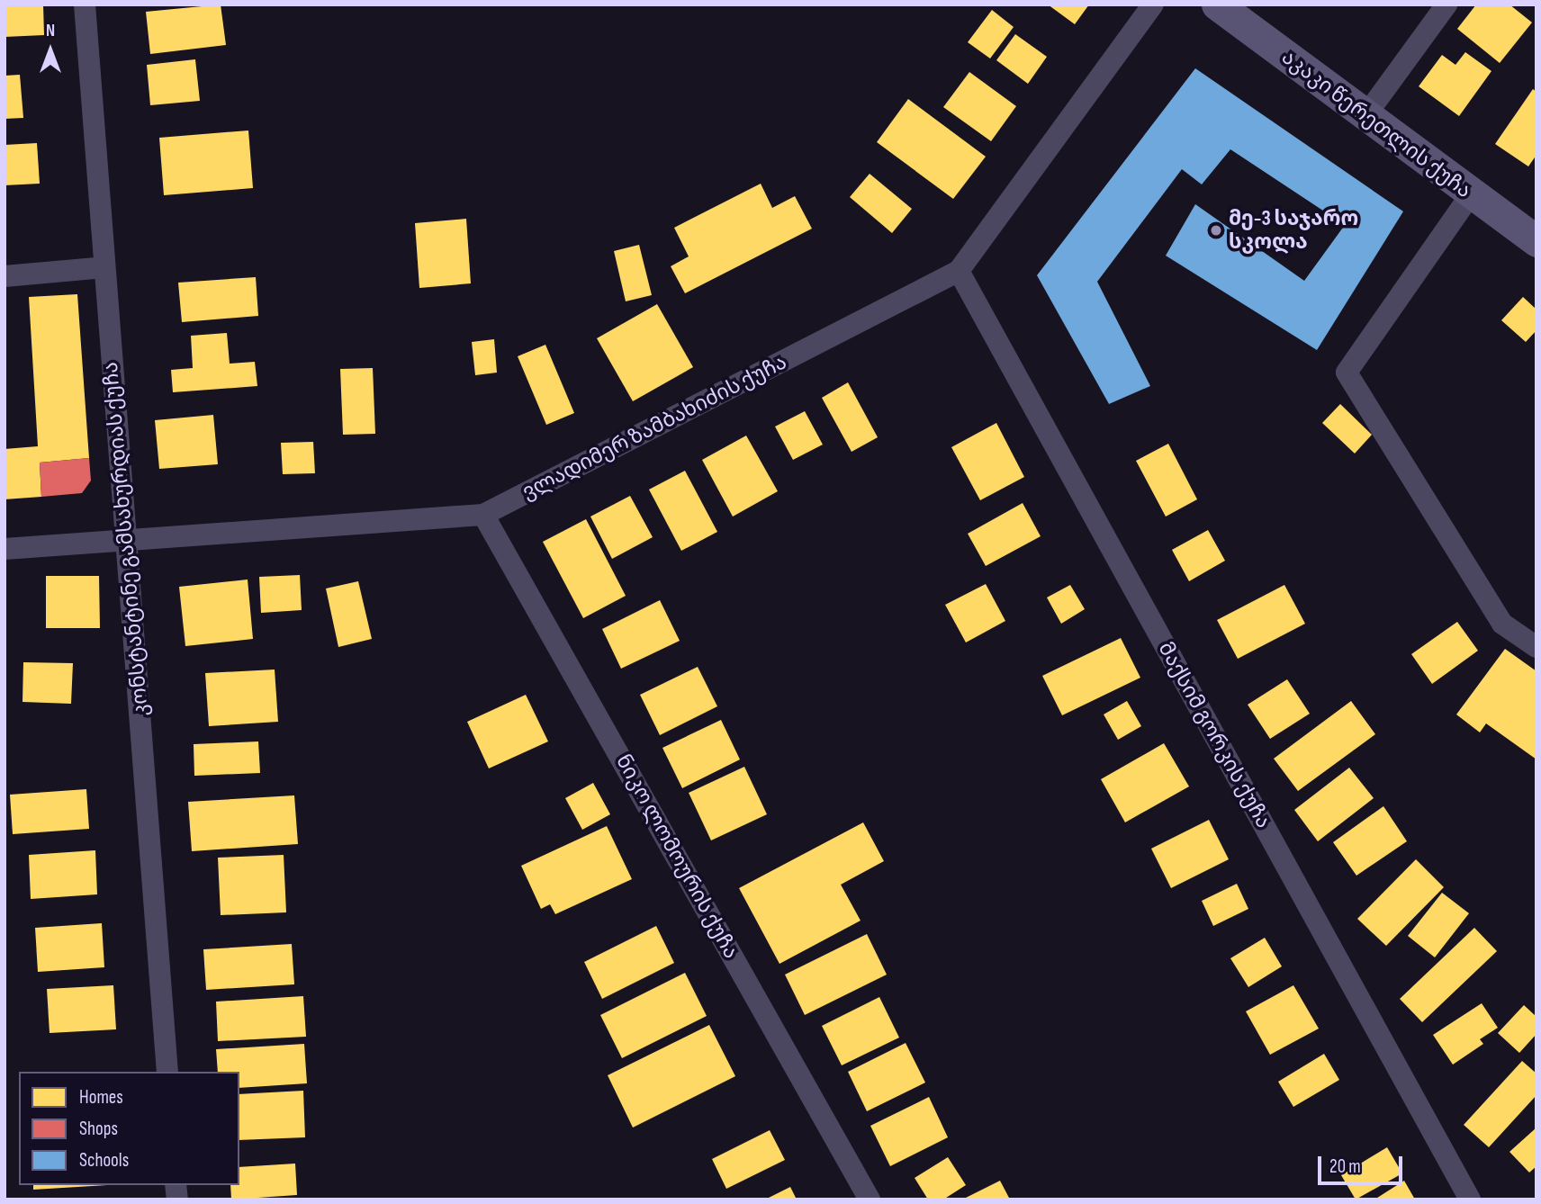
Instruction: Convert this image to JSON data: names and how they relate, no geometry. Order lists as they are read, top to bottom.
{
  "streets": {
    "main road": ["აკაკი წერეთლის ქუჩა"],
    "street": [
      "ვლადიმერ ზამბახიძის ქუჩა",
      "კონსტანტინე გამსახურდიას ქუჩა",
      "მაქსიმ გორკის ქუჩა",
      "ნიკო ლომოურის ქუჩა"
    ]
  },
  "crossings": [
    ["ვლადიმერ ზამბახიძის ქუჩა", "კონსტანტინე გამსახურდიას ქუჩა"],
    ["ვლადიმერ ზამბახიძის ქუჩა", "მაქსიმ გორკის ქუჩა"],
    ["ვლადიმერ ზამბახიძის ქუჩა", "ნიკო ლომოურის ქუჩა"]
  ],
  "places": ["მე-3 საჯარო სკოლა"],
  "legend": ["Homes", "Shops", "Schools"],
  "scale_bar": "20 m",
  "north": "top"
}
